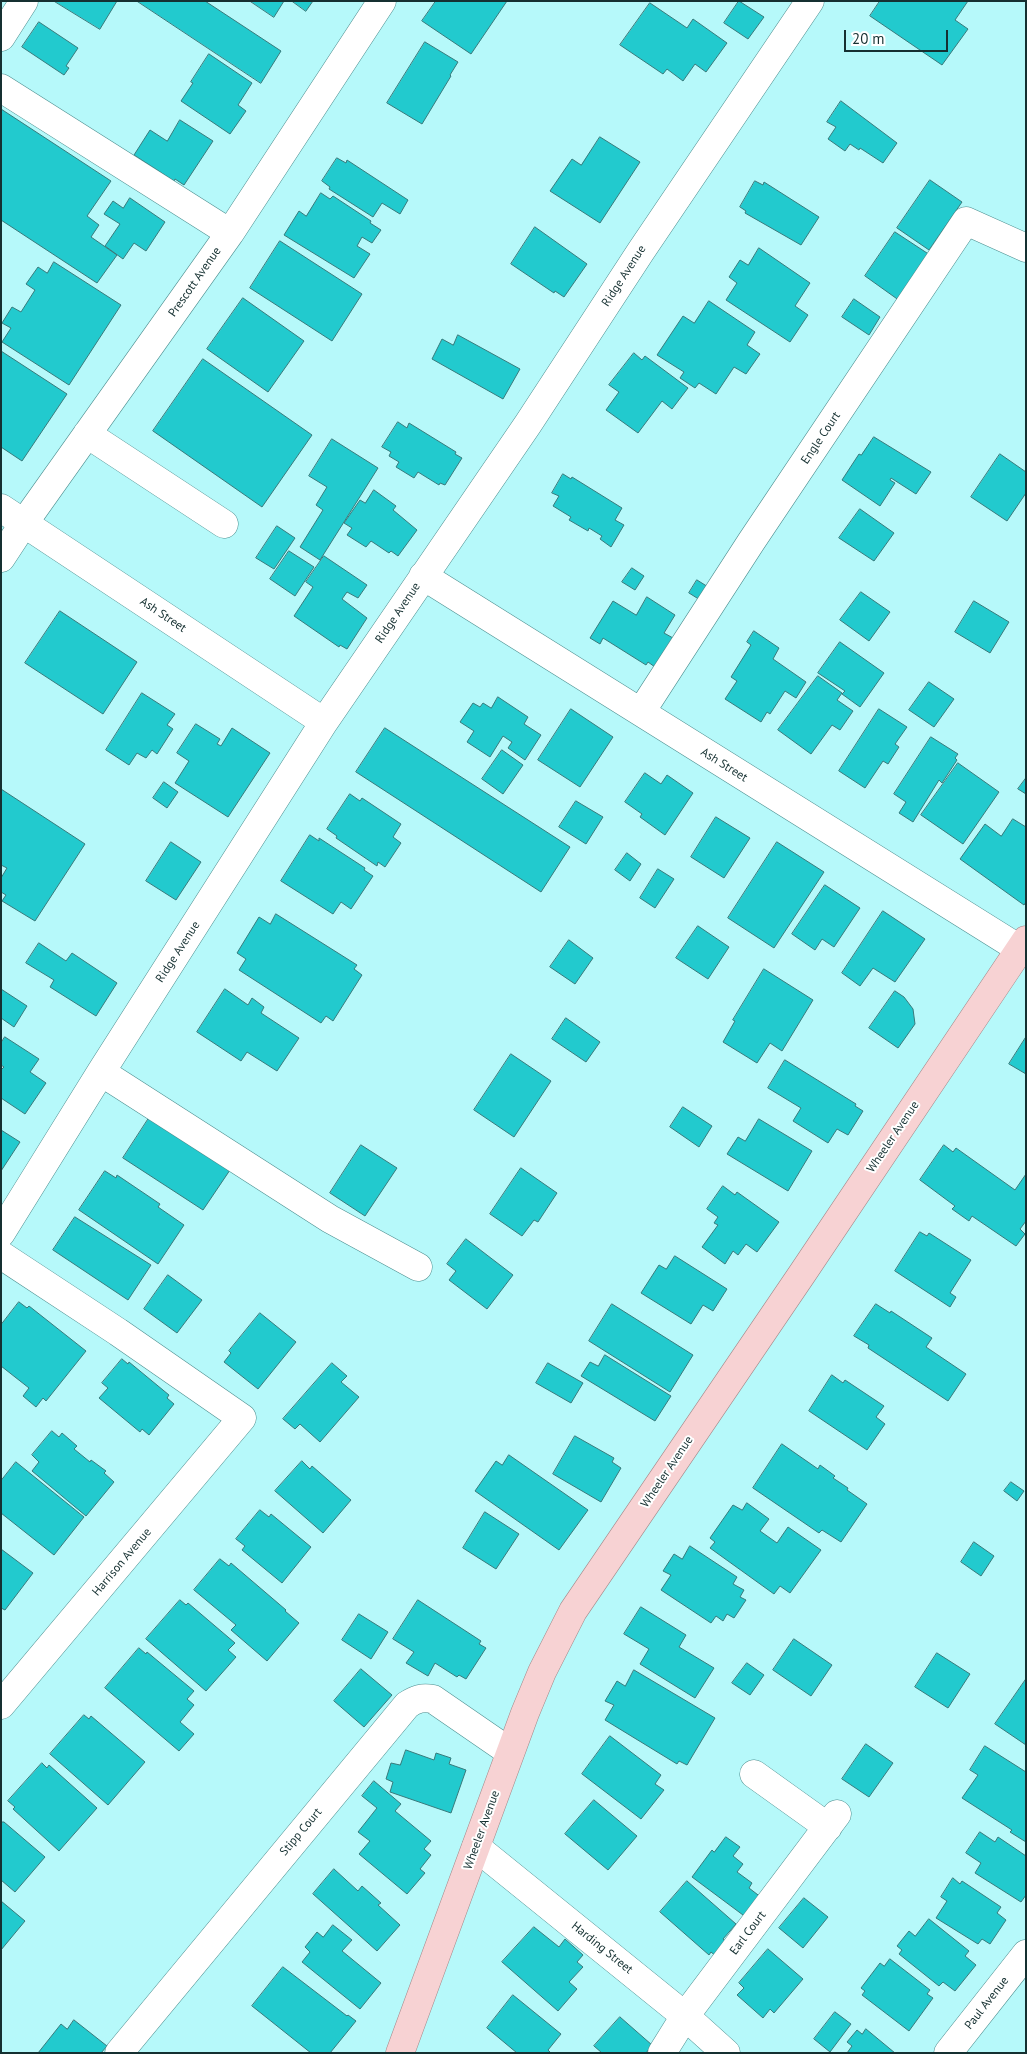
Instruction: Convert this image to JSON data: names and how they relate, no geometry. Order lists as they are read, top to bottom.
{
  "streets": {
    "main road": ["Wheeler Avenue"],
    "street": [
      "Ridge Avenue",
      "Prescott Avenue",
      "Engle Court",
      "Ash Street",
      "Harrison Avenue",
      "Stipp Court",
      "Earl Court",
      "Harding Street",
      "Paul Avenue"
    ]
  },
  "crossings": [
    ["Ridge Avenue", "Ash Street"],
    ["Prescott Avenue", "Ash Street"],
    ["Engle Court", "Ash Street"],
    ["Ash Street", "Wheeler Avenue"],
    ["Wheeler Avenue", "Stipp Court"],
    ["Wheeler Avenue", "Harding Street"],
    ["Earl Court", "Harding Street"]
  ],
  "scale_bar": "20 m"
}
